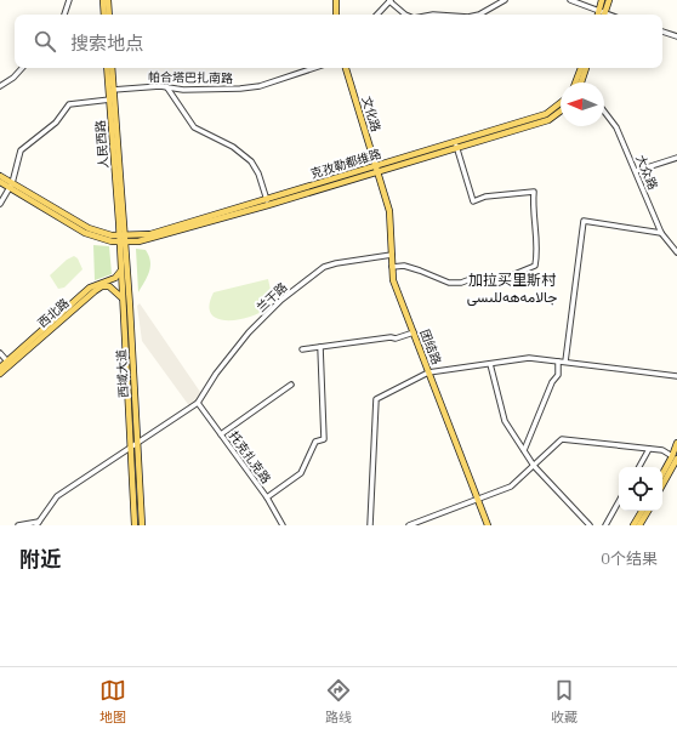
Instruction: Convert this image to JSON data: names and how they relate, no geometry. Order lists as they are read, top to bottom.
{
  "streets": {
    "main road": [
      "文化路",
      "人民西路",
      "克孜勒都维路",
      "西北路",
      "团结路",
      "西域大道"
    ],
    "street": [
      "帕合塔巴扎南路",
      "大众路",
      "兰干路",
      "托克扎克路"
    ]
  },
  "crossings": [
    ["帕合塔巴扎南路", "人民西路"],
    ["文化路", "克孜勒都维路"],
    ["文化路", "团结路"],
    ["人民西路", "西域大道"],
    ["克孜勒都维路", "团结路"],
    ["克孜勒都维路", "西域大道"],
    ["兰干路", "团结路"],
    ["兰干路", "托克扎克路"],
    ["西北路", "西域大道"]
  ],
  "districts": ["加拉买里斯村 جالامەھەللىسى"],
  "north": "left",
  "page": {
    "search": "搜索地点",
    "heading": ["附近", "0个结果"],
    "nav": ["地图", "路线", "收藏"]
  }
}
